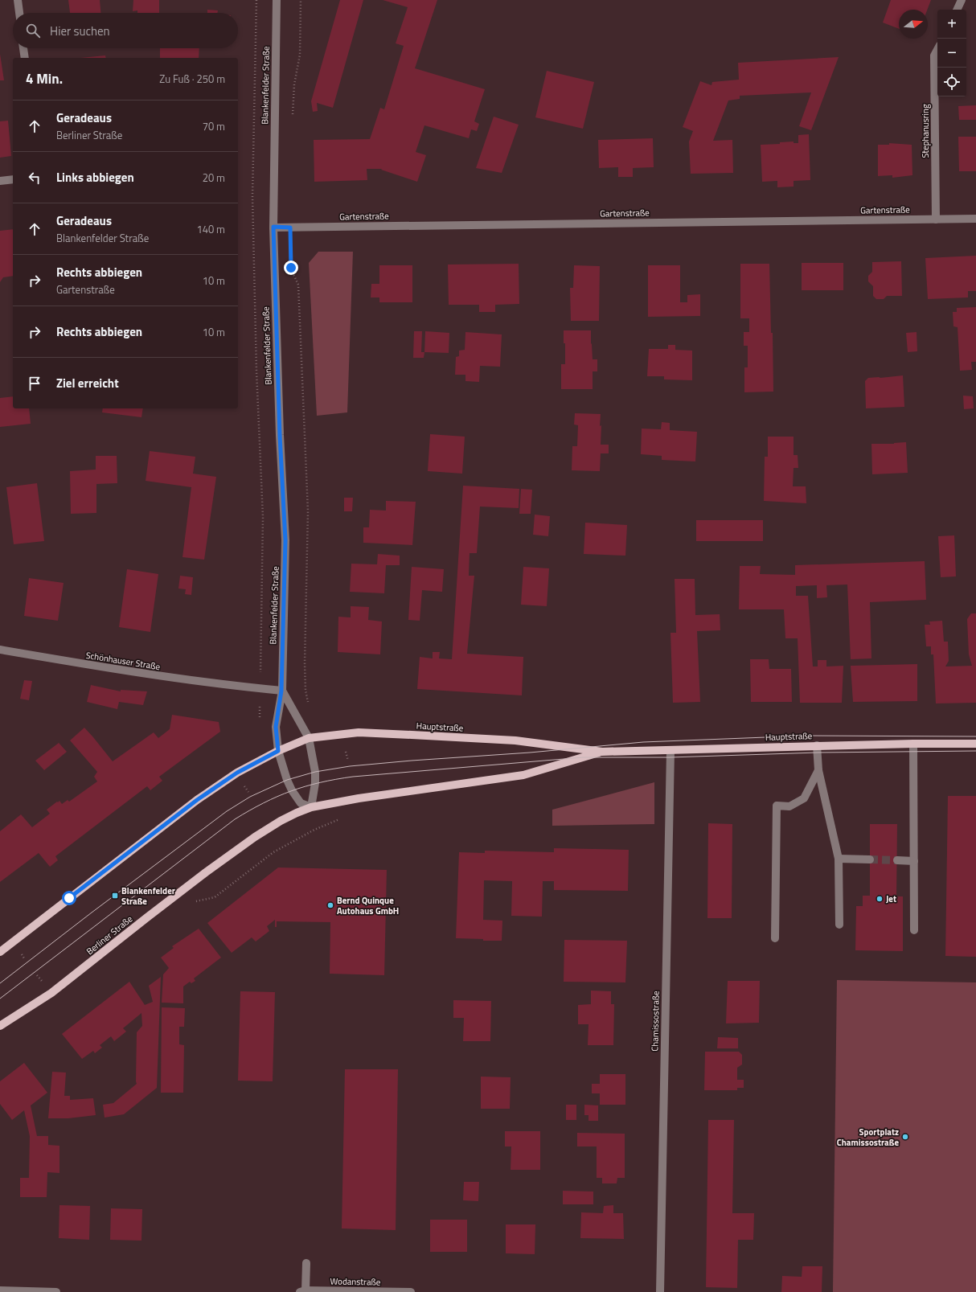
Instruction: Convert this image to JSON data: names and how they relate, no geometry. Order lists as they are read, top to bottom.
{
  "streets": {
    "main road": ["Hauptstraße", "Berliner Straße"],
    "street": [
      "Blankenfelder Straße",
      "Stephanusring",
      "Gartenstraße",
      "Schönhauser Straße",
      "Chamissostraße",
      "Wodanstraße"
    ]
  },
  "crossings": [
    ["Blankenfelder Straße", "Gartenstraße"],
    ["Blankenfelder Straße", "Schönhauser Straße"],
    ["Blankenfelder Straße", "Hauptstraße"],
    ["Blankenfelder Straße", "Berliner Straße"],
    ["Stephanusring", "Gartenstraße"],
    ["Hauptstraße", "Berliner Straße"],
    ["Hauptstraße", "Chamissostraße"]
  ],
  "places": {
    "transit": ["Blankenfelder Straße"],
    "other": ["Jet", "Bernd Quinque Autohaus GmbH", "Sportplatz Chamissostraße"]
  },
  "north": "right",
  "page": {
    "map_buttons": ["+", "−"],
    "search": "Hier suchen",
    "heading": ["4 Min.", "Zu Fuß · 250 m"],
    "list": [
      ["Geradeaus", "Berliner Straße", "70 m"],
      ["Links abbiegen", "20 m"],
      ["Geradeaus", "Blankenfelder Straße", "140 m"],
      ["Rechts abbiegen", "Gartenstraße", "10 m"],
      ["Rechts abbiegen", "10 m"],
      "Ziel erreicht"
    ]
  }
}
